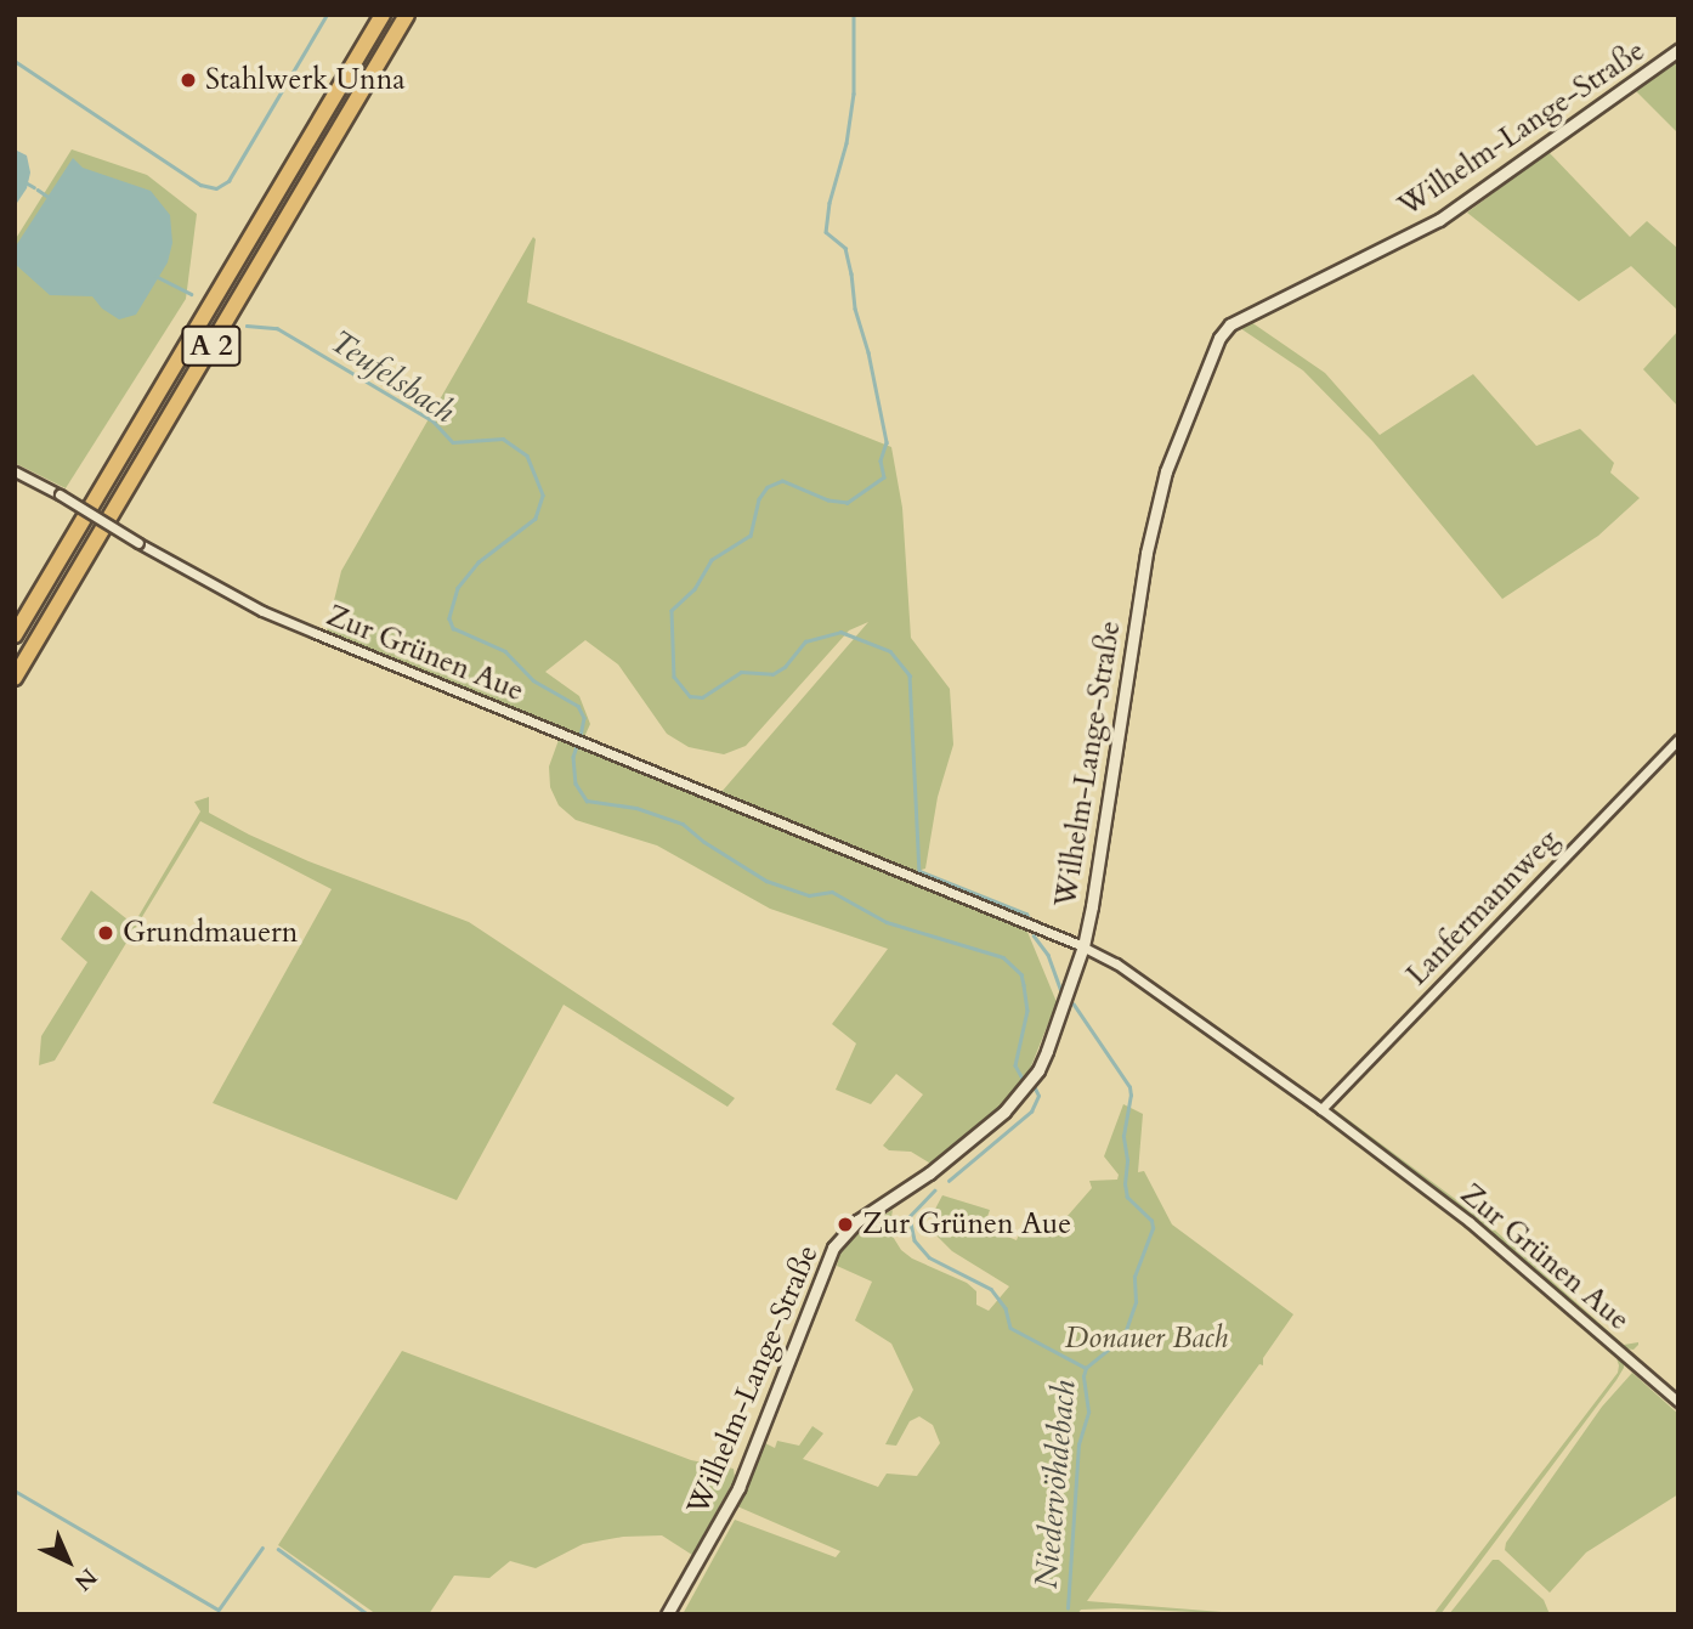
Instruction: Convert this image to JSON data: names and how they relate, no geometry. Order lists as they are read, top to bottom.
{
  "streets": {
    "highway": ["A 2"],
    "street": ["Wilhelm-Lange-Straße", "Zur Grünen Aue", "Lanfermannweg"]
  },
  "crossings": [
    ["Wilhelm-Lange-Straße", "Zur Grünen Aue"],
    ["Zur Grünen Aue", "Lanfermannweg"]
  ],
  "water": ["Teufelsbach", "Niedervöhdebach"],
  "parks": ["Donauer Bach"],
  "places": ["Stahlwerk Unna", "Grundmauern", "Zur Grünen Aue"],
  "north": "bottom right"
}
